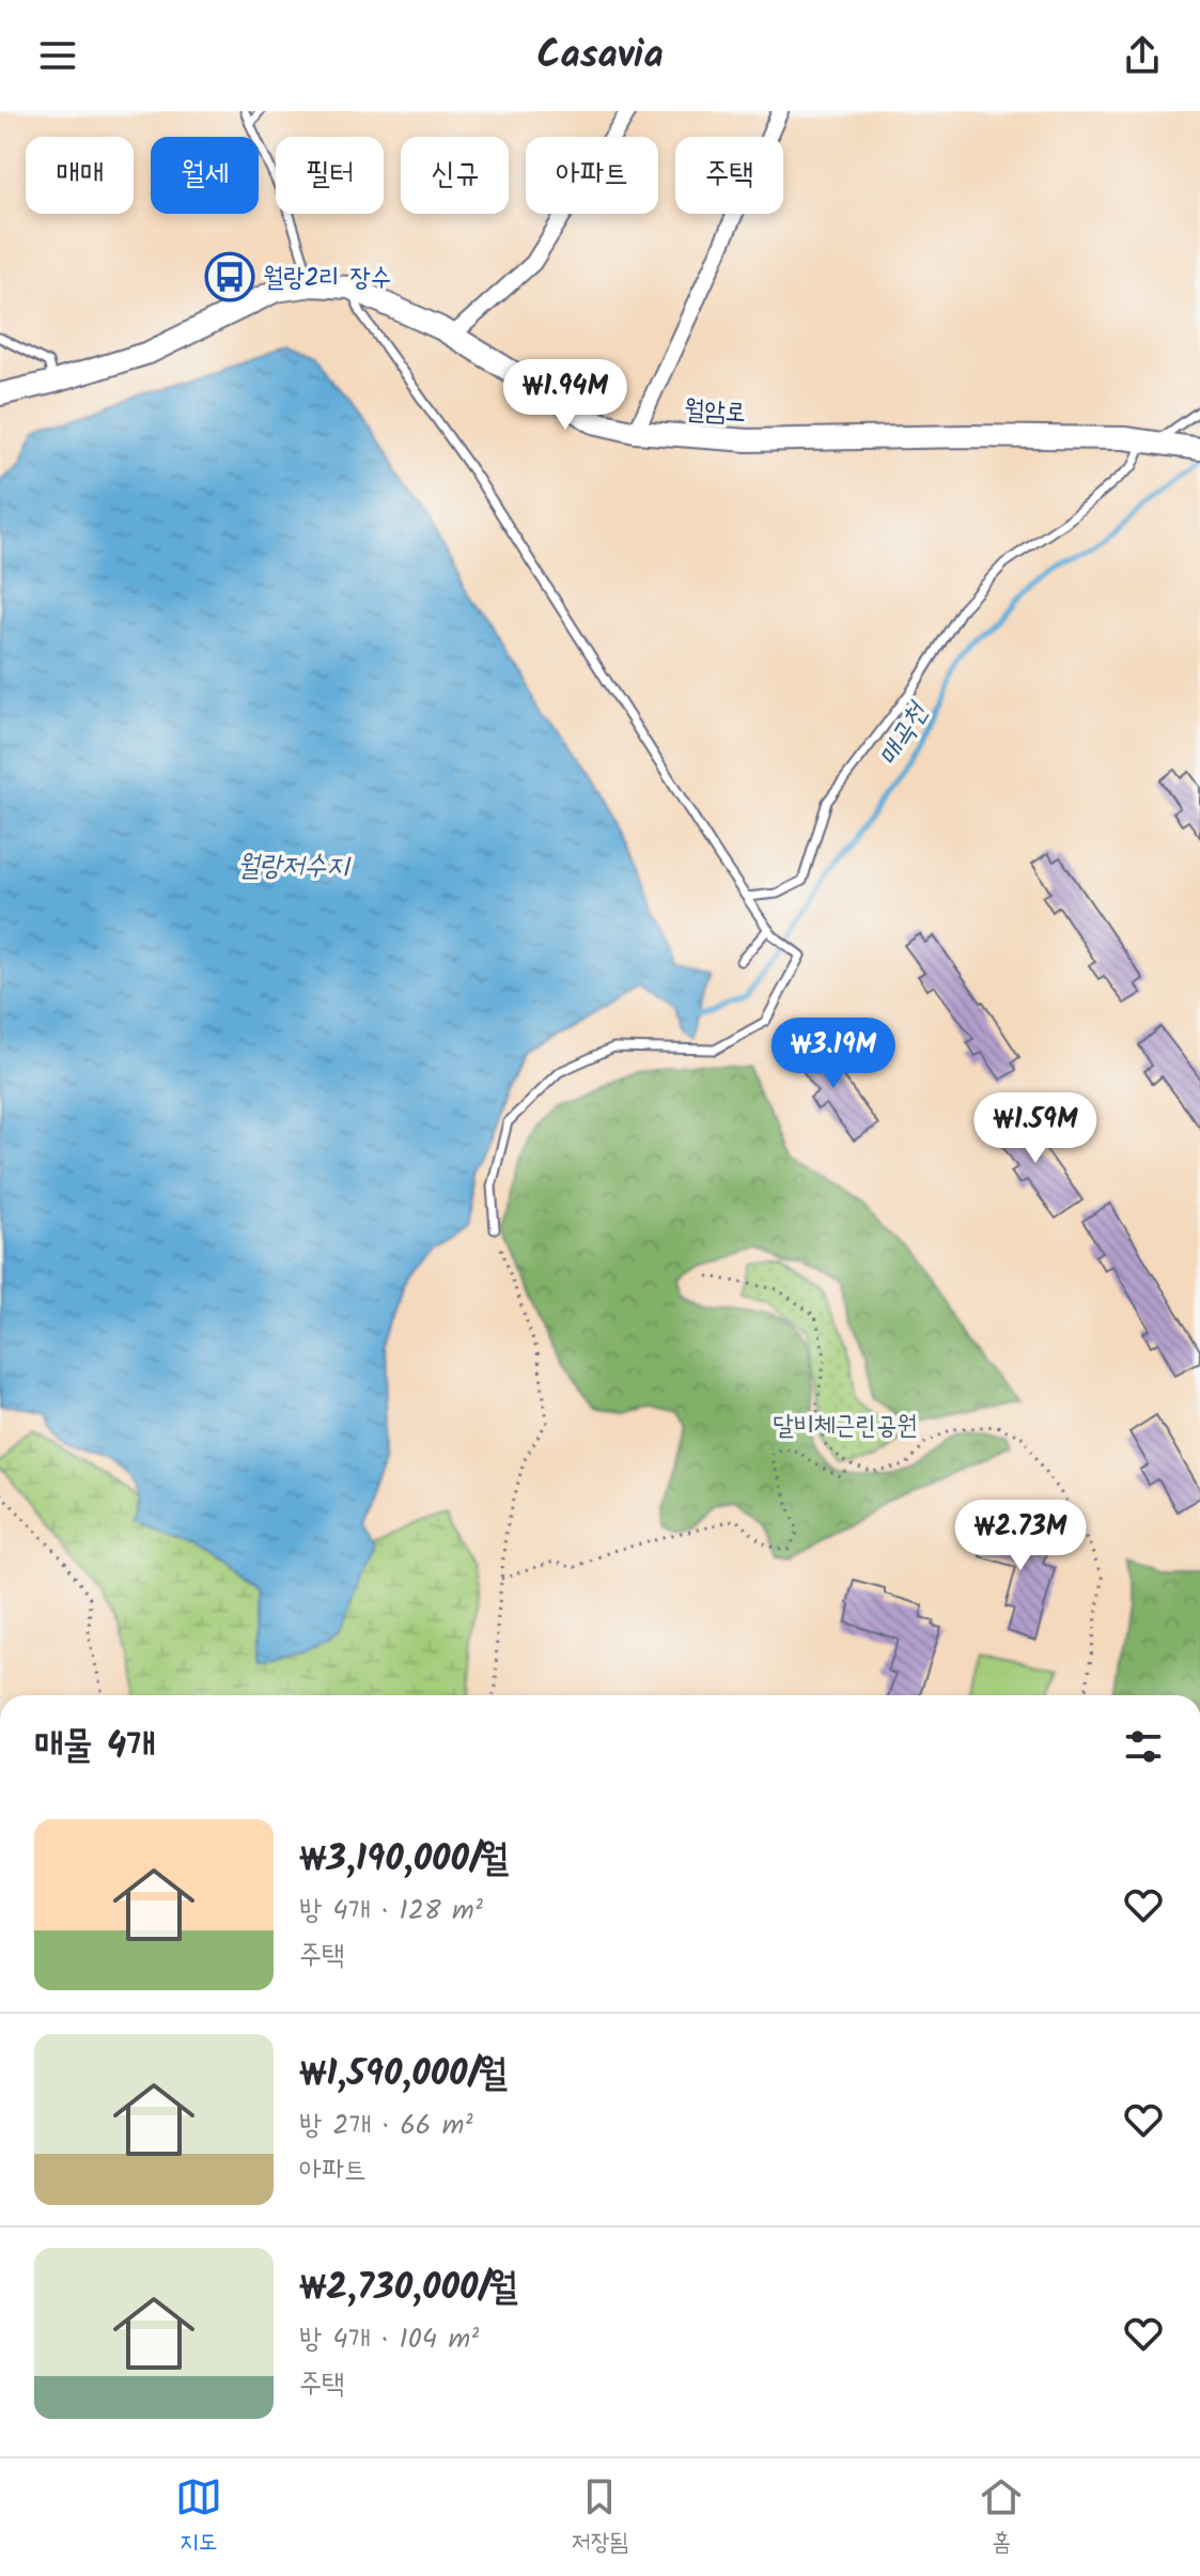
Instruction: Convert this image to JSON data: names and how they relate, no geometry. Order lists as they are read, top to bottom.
{
  "streets": {
    "street": ["월암로"]
  },
  "water": ["매곡천", "월랑저수지"],
  "parks": ["달비체근린공원"],
  "places": {
    "bus stop": ["월랑2리 장수"]
  },
  "page": {
    "header": "Casavia",
    "chip": [
      "매매",
      "월세",
      "필터",
      "신규",
      "아파트",
      "주택"
    ],
    "price": [
      "₩1.94M",
      "₩3.19M",
      "₩1.59M",
      "₩2.73M"
    ],
    "heading": "매물 4개",
    "list": [
      {
        "name": "₩3,190,000/월",
        "note": "방 4개 · 128 m² · 주택"
      },
      {
        "name": "₩1,590,000/월",
        "note": "방 2개 · 66 m² · 아파트"
      },
      {
        "name": "₩2,730,000/월",
        "note": "방 4개 · 104 m² · 주택"
      }
    ],
    "tabs": ["지도", "저장됨", "홈"]
  }
}
